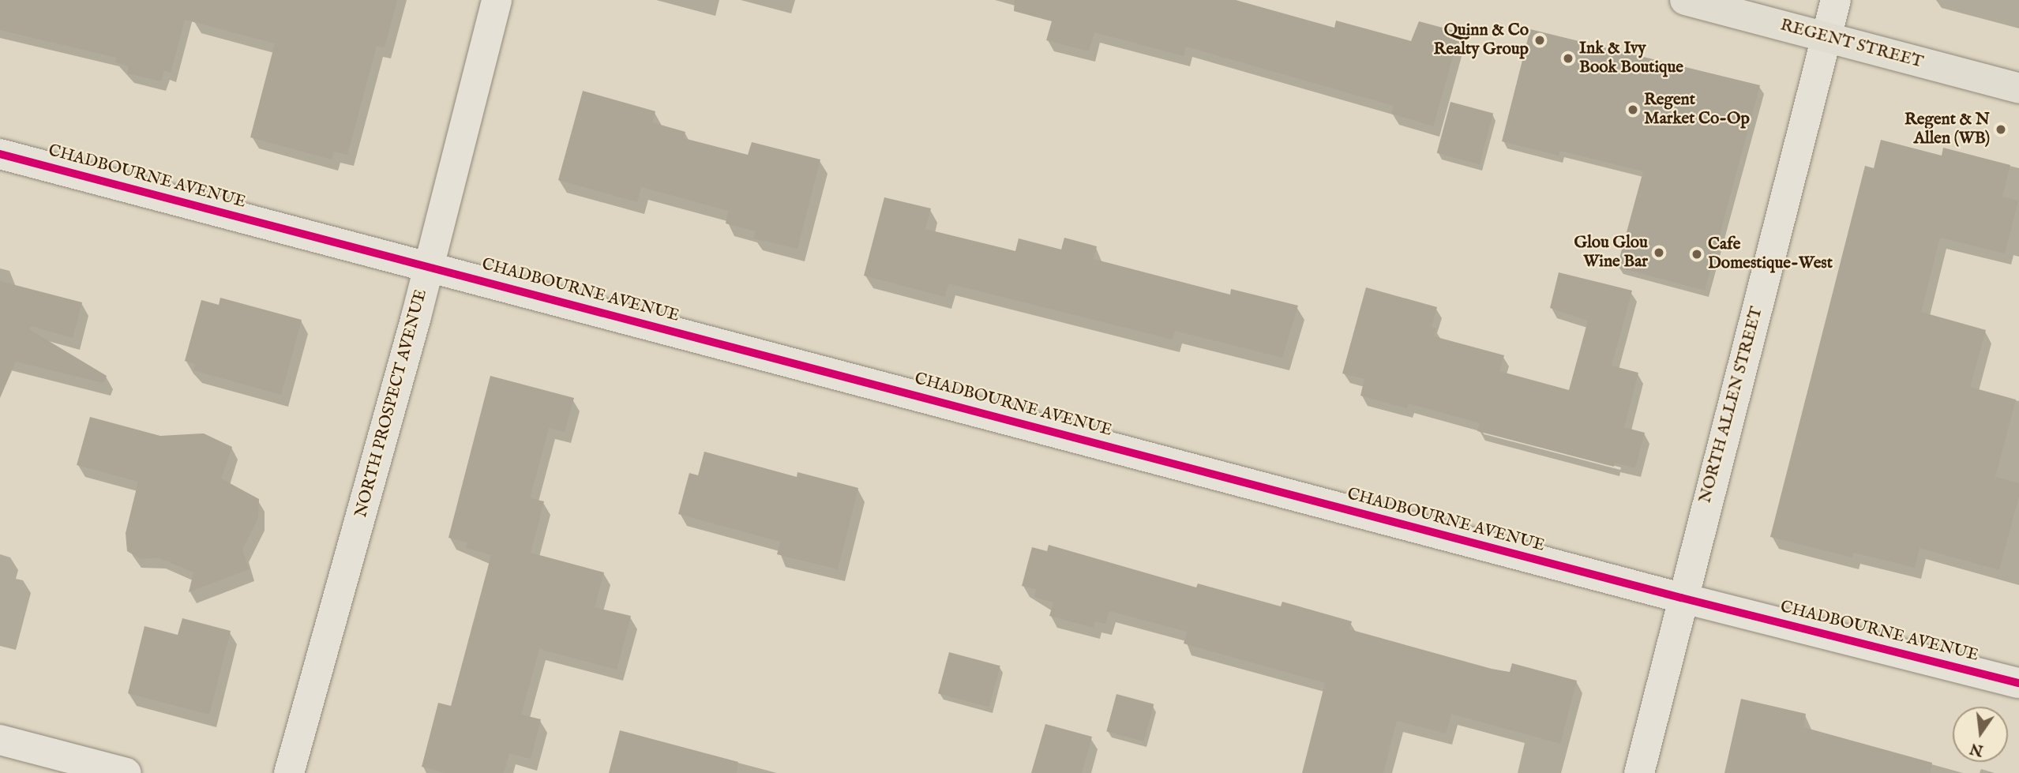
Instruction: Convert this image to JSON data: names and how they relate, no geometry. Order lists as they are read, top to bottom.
{
  "streets": {
    "main road": ["REGENT STREET"],
    "street": ["CHADBOURNE AVENUE", "NORTH PROSPECT AVENUE", "NORTH ALLEN STREET"]
  },
  "crossings": [
    ["REGENT STREET", "NORTH ALLEN STREET"],
    ["CHADBOURNE AVENUE", "NORTH PROSPECT AVENUE"],
    ["CHADBOURNE AVENUE", "NORTH ALLEN STREET"]
  ],
  "places": [
    "Quinn & Co Realty Group",
    "Ink & Ivy Book Boutique",
    "Regent Market Co-Op",
    "Regent & N Allen (WB)",
    "Glou Glou Wine Bar",
    "Cafe Domestique-West"
  ],
  "north": "bottom"
}
